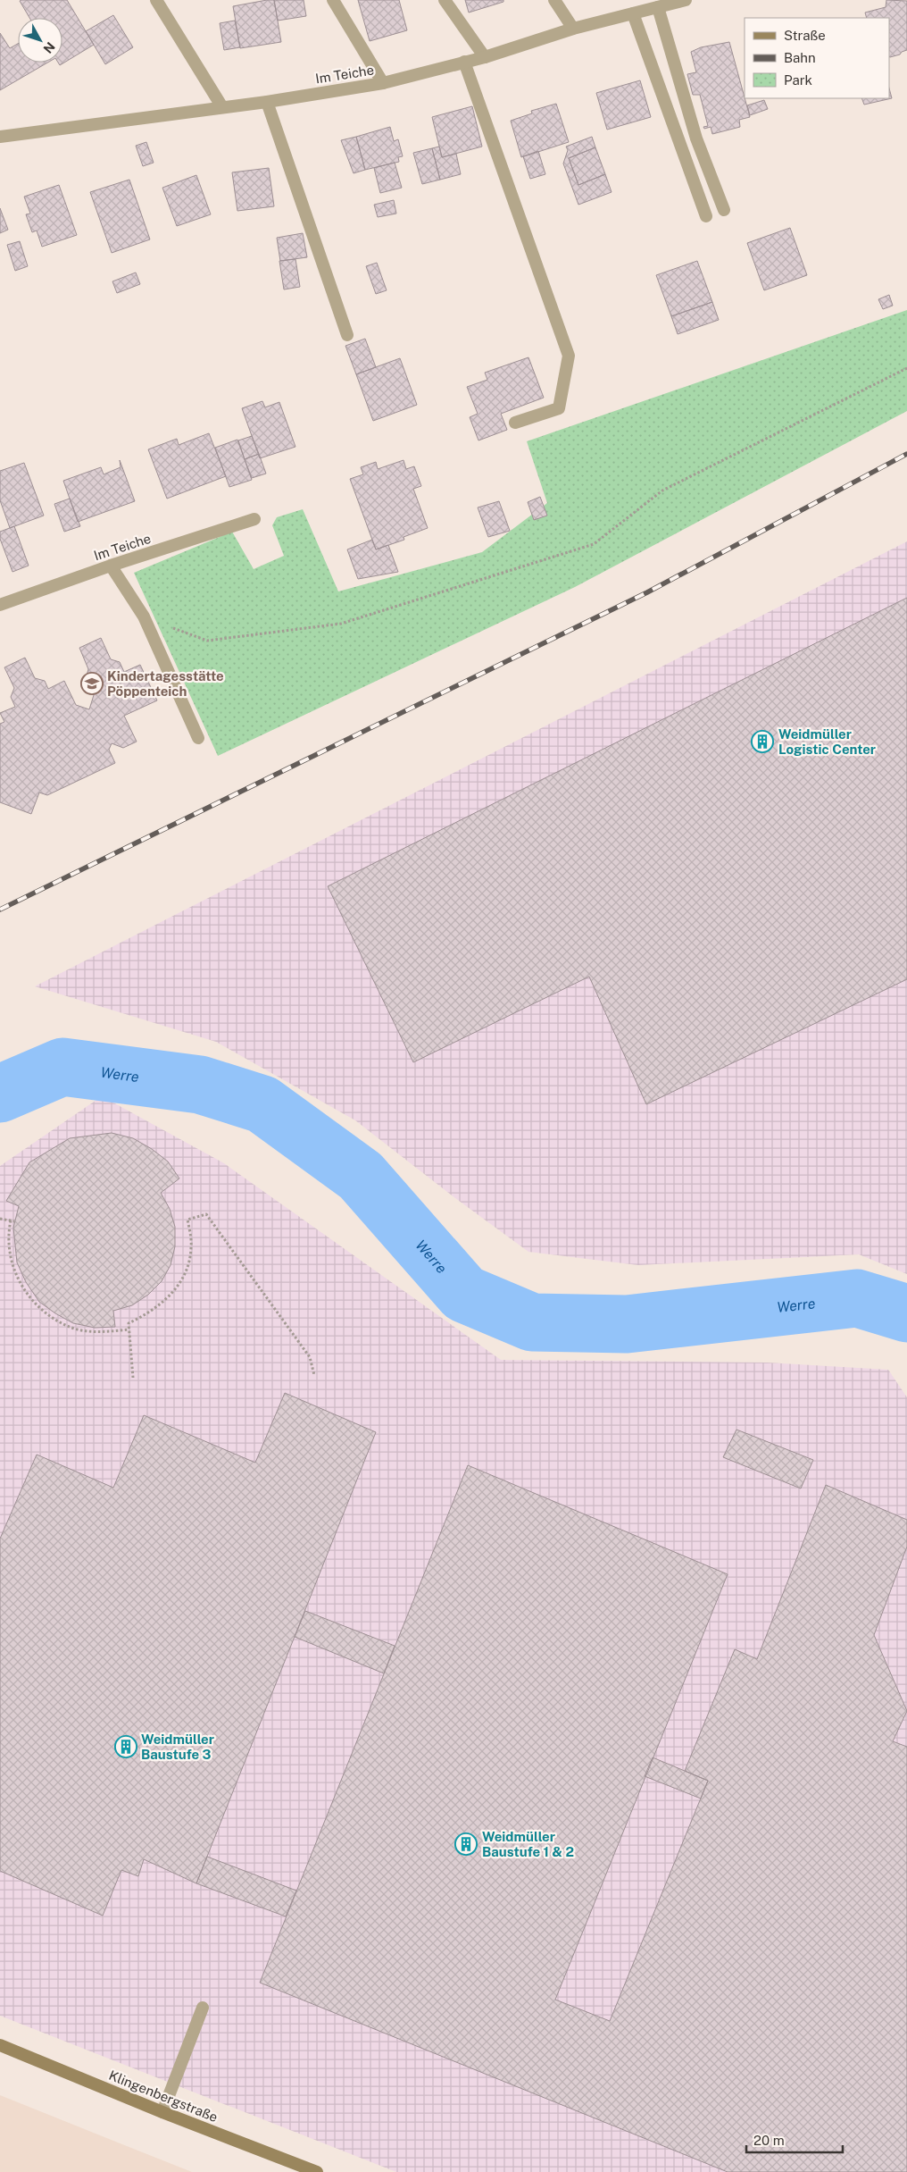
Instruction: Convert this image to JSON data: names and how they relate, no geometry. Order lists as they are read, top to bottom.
{
  "streets": {
    "main road": ["Klingenbergstraße"],
    "street": ["Im Teiche"]
  },
  "water": ["Werre"],
  "places": {
    "school or university": ["Kindertagesstätte Pöppenteich"],
    "building": ["Weidmüller Logistic Center", "Weidmüller Baustufe 3", "Weidmüller Baustufe 1 & 2"]
  },
  "legend": ["Straße", "Bahn", "Park"],
  "scale_bar": "20 m",
  "north": "bottom right"
}
